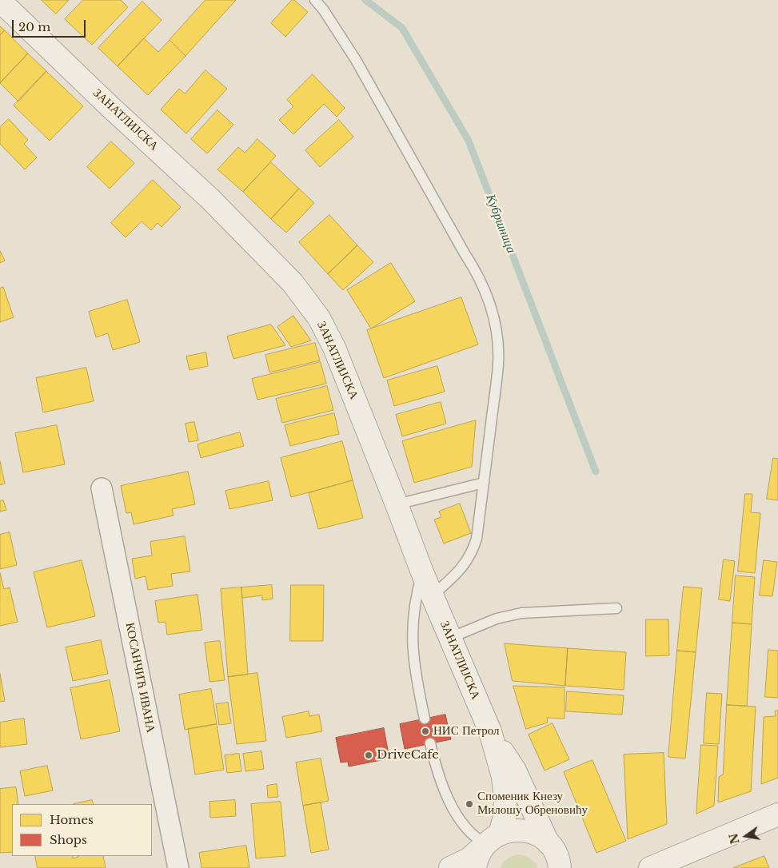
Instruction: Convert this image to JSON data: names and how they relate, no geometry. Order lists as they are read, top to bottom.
{
  "streets": {
    "street": ["ЗАНАТЛИЈСКА", "КОСАНЧИЋ ИВАНА"]
  },
  "water": ["Кубршница"],
  "places": ["НИС Петрол", "DriveCafe", "Споменик Кнезу Милошу Обреновићу"],
  "legend": ["Homes", "Shops"],
  "scale_bar": "20 m",
  "north": "left"
}
